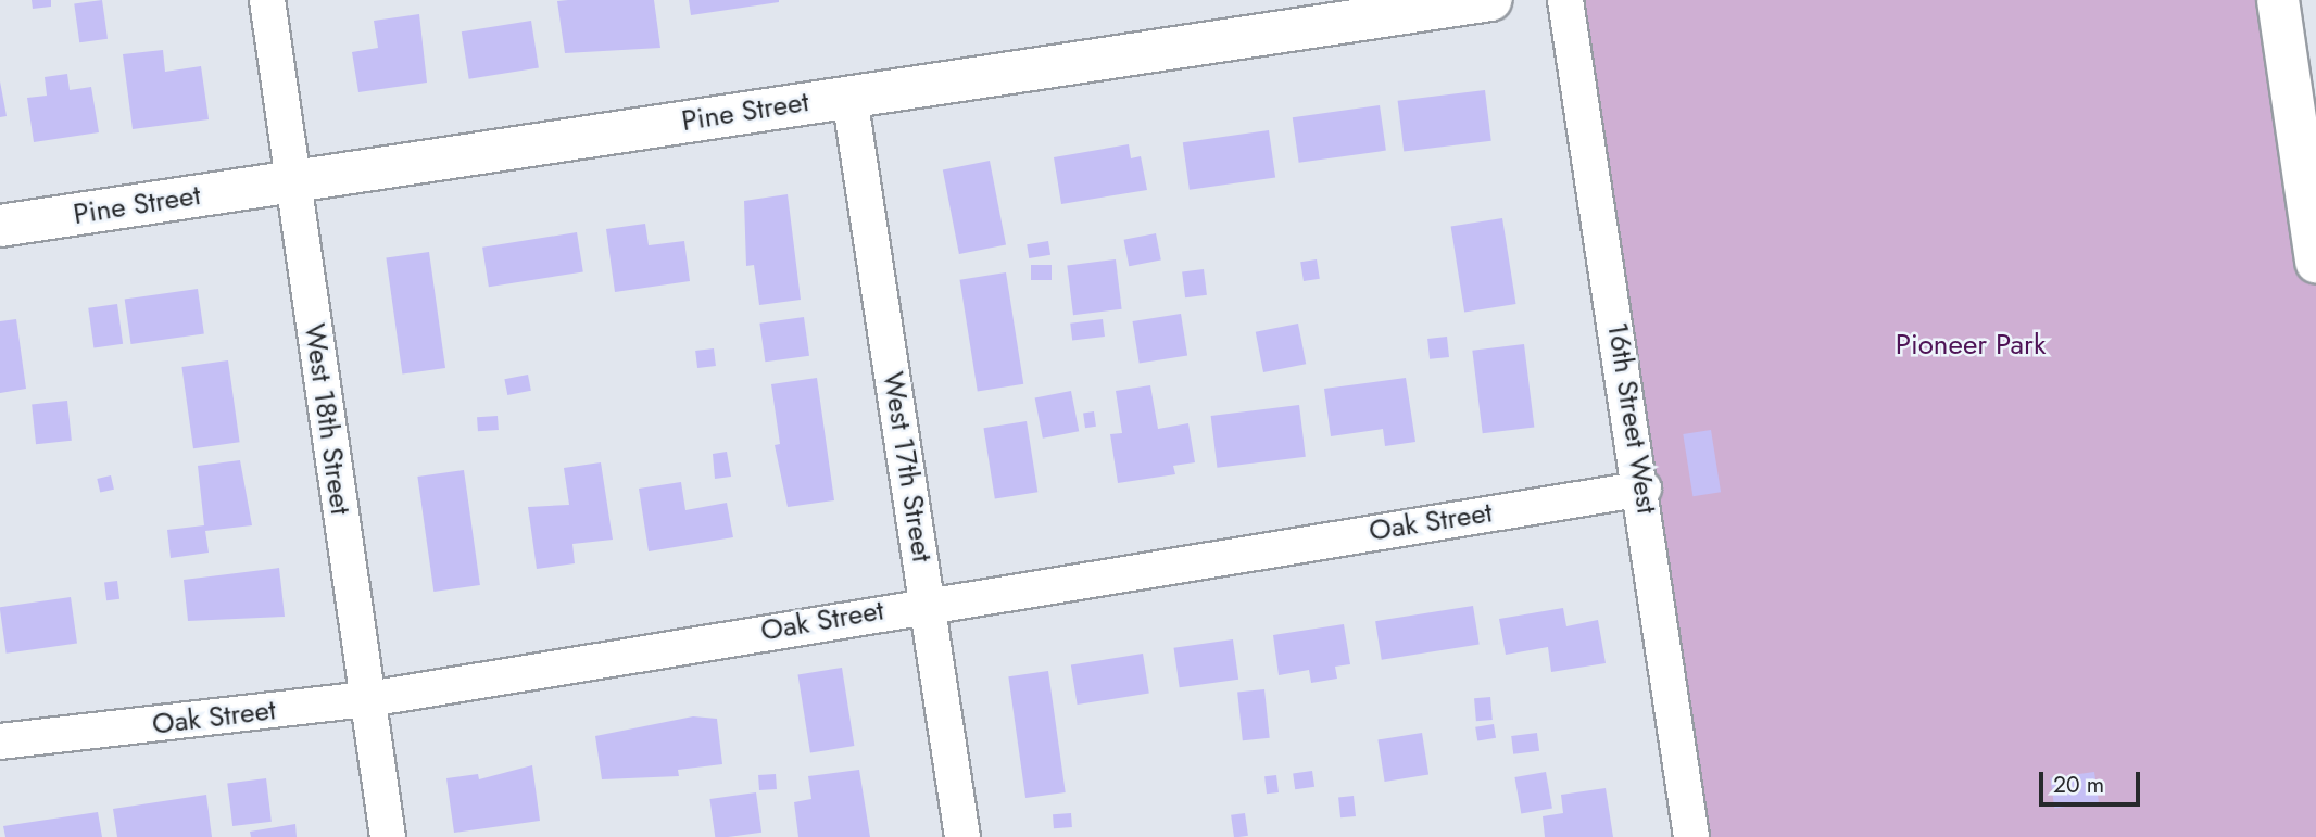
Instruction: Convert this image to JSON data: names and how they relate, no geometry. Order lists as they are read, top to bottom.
{
  "streets": {
    "street": [
      "Pine Street",
      "16th Street West",
      "West 18th Street",
      "West 17th Street",
      "Oak Street"
    ]
  },
  "crossings": [
    ["Pine Street", "West 18th Street"],
    ["Pine Street", "West 17th Street"],
    ["16th Street West", "Oak Street"],
    ["West 18th Street", "Oak Street"],
    ["West 17th Street", "Oak Street"]
  ],
  "parks": ["Pioneer Park"],
  "scale_bar": "20 m"
}
